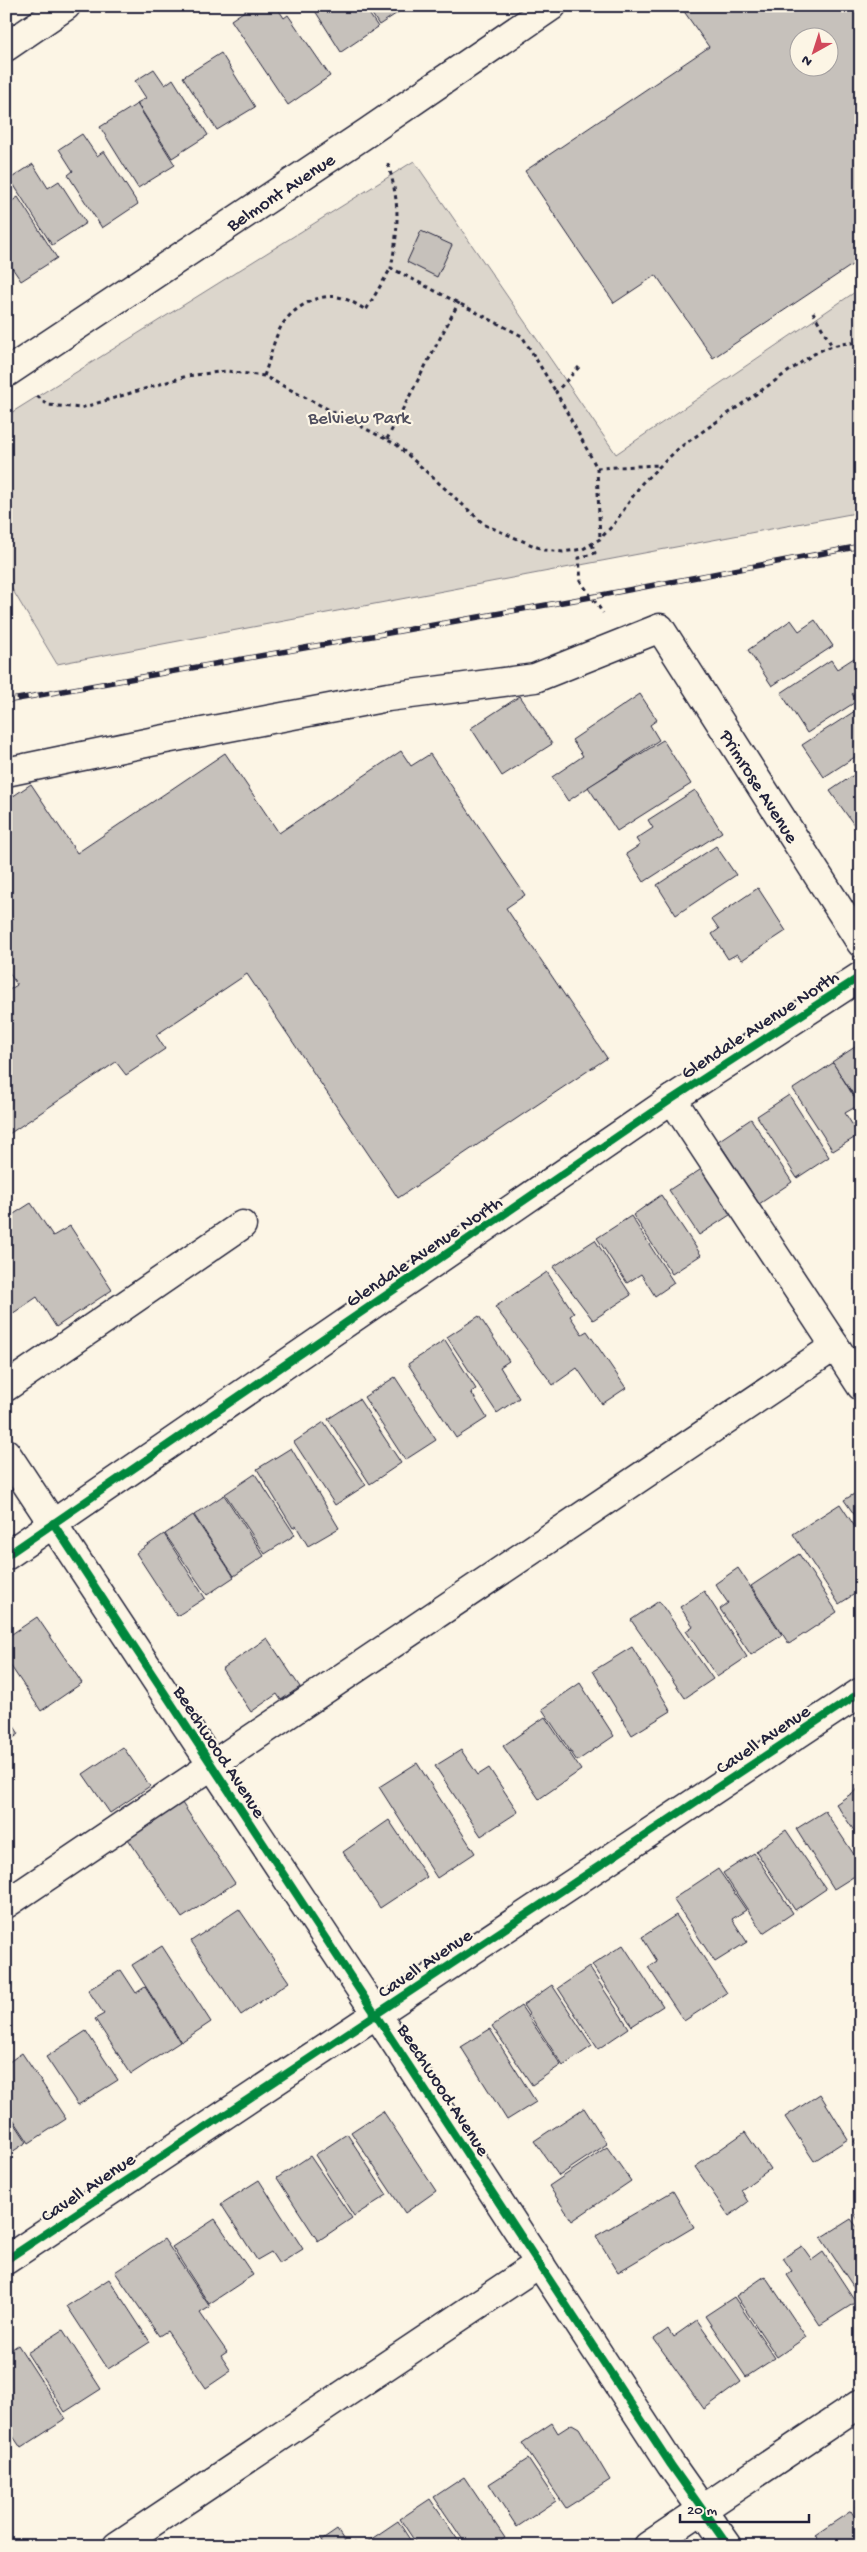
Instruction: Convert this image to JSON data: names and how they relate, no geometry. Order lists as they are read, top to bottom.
{
  "streets": {
    "street": [
      "Belmont Avenue",
      "Primrose Avenue",
      "Glendale Avenue North",
      "Cavell Avenue",
      "Beechwood Avenue"
    ]
  },
  "crossings": [
    ["Glendale Avenue North", "Beechwood Avenue"],
    ["Cavell Avenue", "Beechwood Avenue"]
  ],
  "parks": ["Belview Park"],
  "scale_bar": "20 m",
  "north": "bottom left"
}
